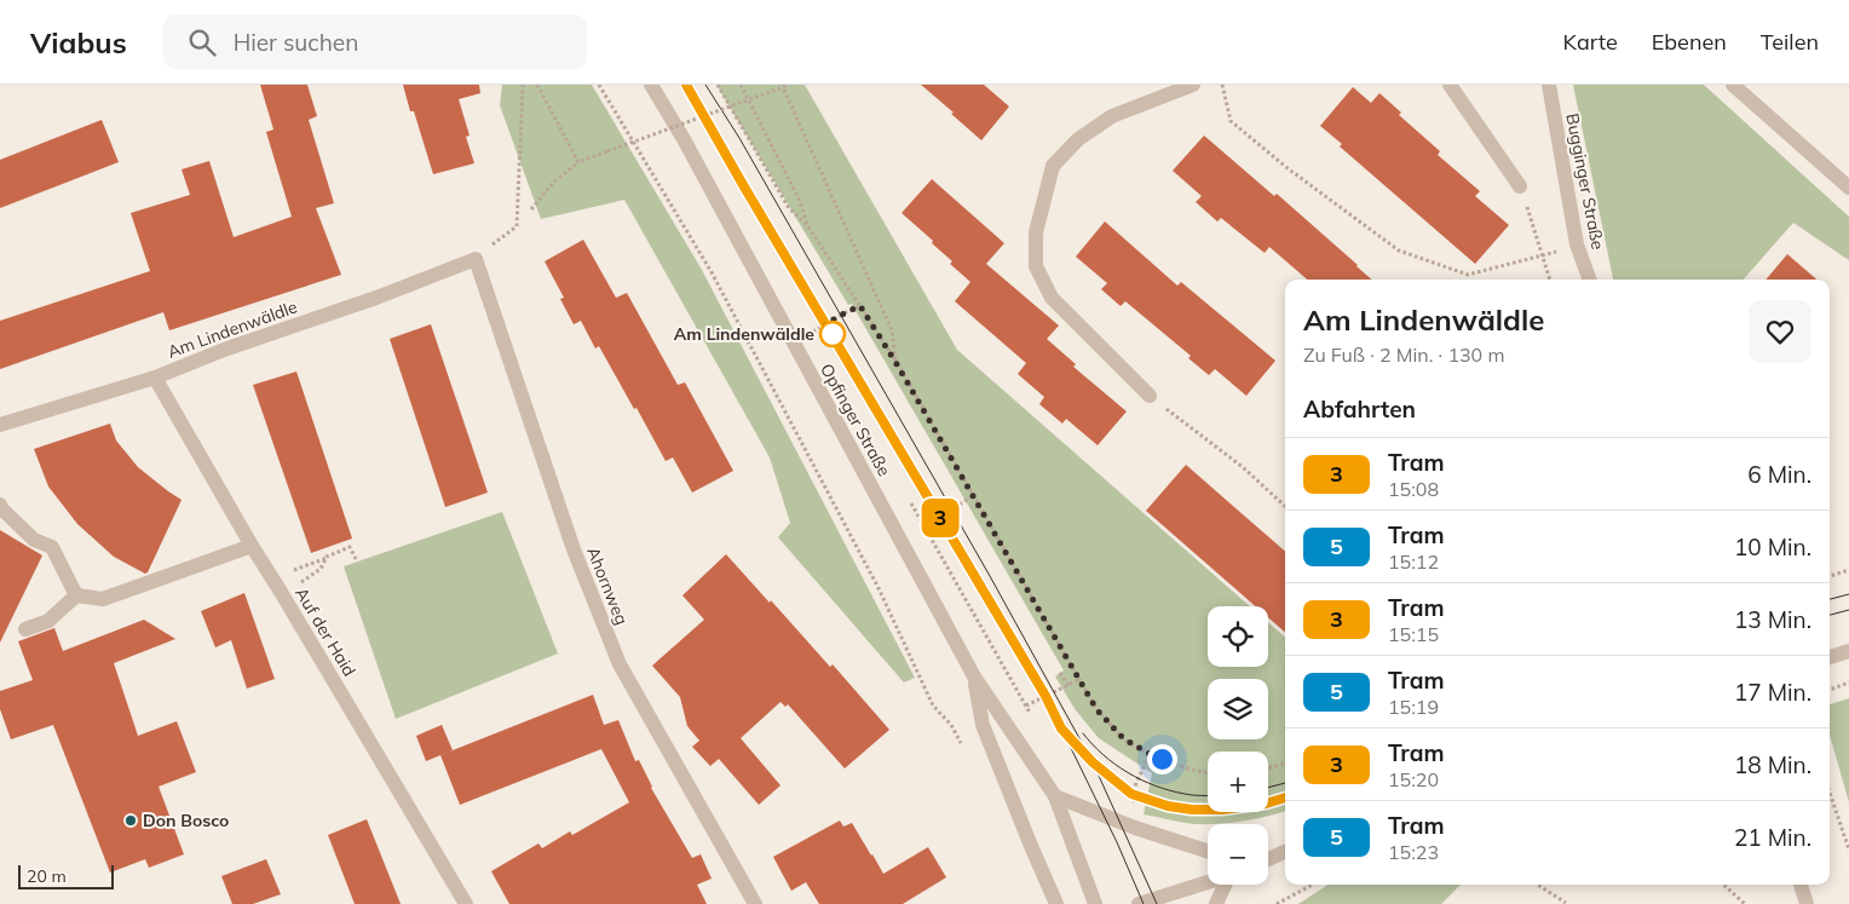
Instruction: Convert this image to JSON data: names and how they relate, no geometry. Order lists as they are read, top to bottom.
{
  "streets": {
    "street": [
      "Bugginger Straße",
      "Am Lindenwäldle",
      "Opfinger Straße",
      "Ahornweg",
      "Auf der Haid"
    ]
  },
  "crossings": [
    ["Am Lindenwäldle", "Ahornweg"],
    ["Am Lindenwäldle", "Auf der Haid"]
  ],
  "places": ["Am Lindenwäldle", "Don Bosco"],
  "lines": ["tram line 3"],
  "scale_bar": "20 m",
  "page": {
    "header": "Viabus",
    "search": "Hier suchen",
    "nav": ["Karte", "Ebenen", "Teilen"],
    "on_map": "3",
    "heading": [
      ["Am Lindenwäldle", "Zu Fuß · 2 Min. · 130 m"],
      "Abfahrten"
    ],
    "list": [
      {
        "mark": "3",
        "name": "Tram",
        "note": "15:08",
        "value": "6 Min."
      },
      {
        "mark": "5",
        "name": "Tram",
        "note": "15:12",
        "value": "10 Min."
      },
      {
        "mark": "3",
        "name": "Tram",
        "note": "15:15",
        "value": "13 Min."
      },
      {
        "mark": "5",
        "name": "Tram",
        "note": "15:19",
        "value": "17 Min."
      },
      {
        "mark": "3",
        "name": "Tram",
        "note": "15:20",
        "value": "18 Min."
      },
      {
        "mark": "5",
        "name": "Tram",
        "note": "15:23",
        "value": "21 Min."
      }
    ],
    "map_buttons": ["+", "−"],
    "scale": "20 m"
  }
}
